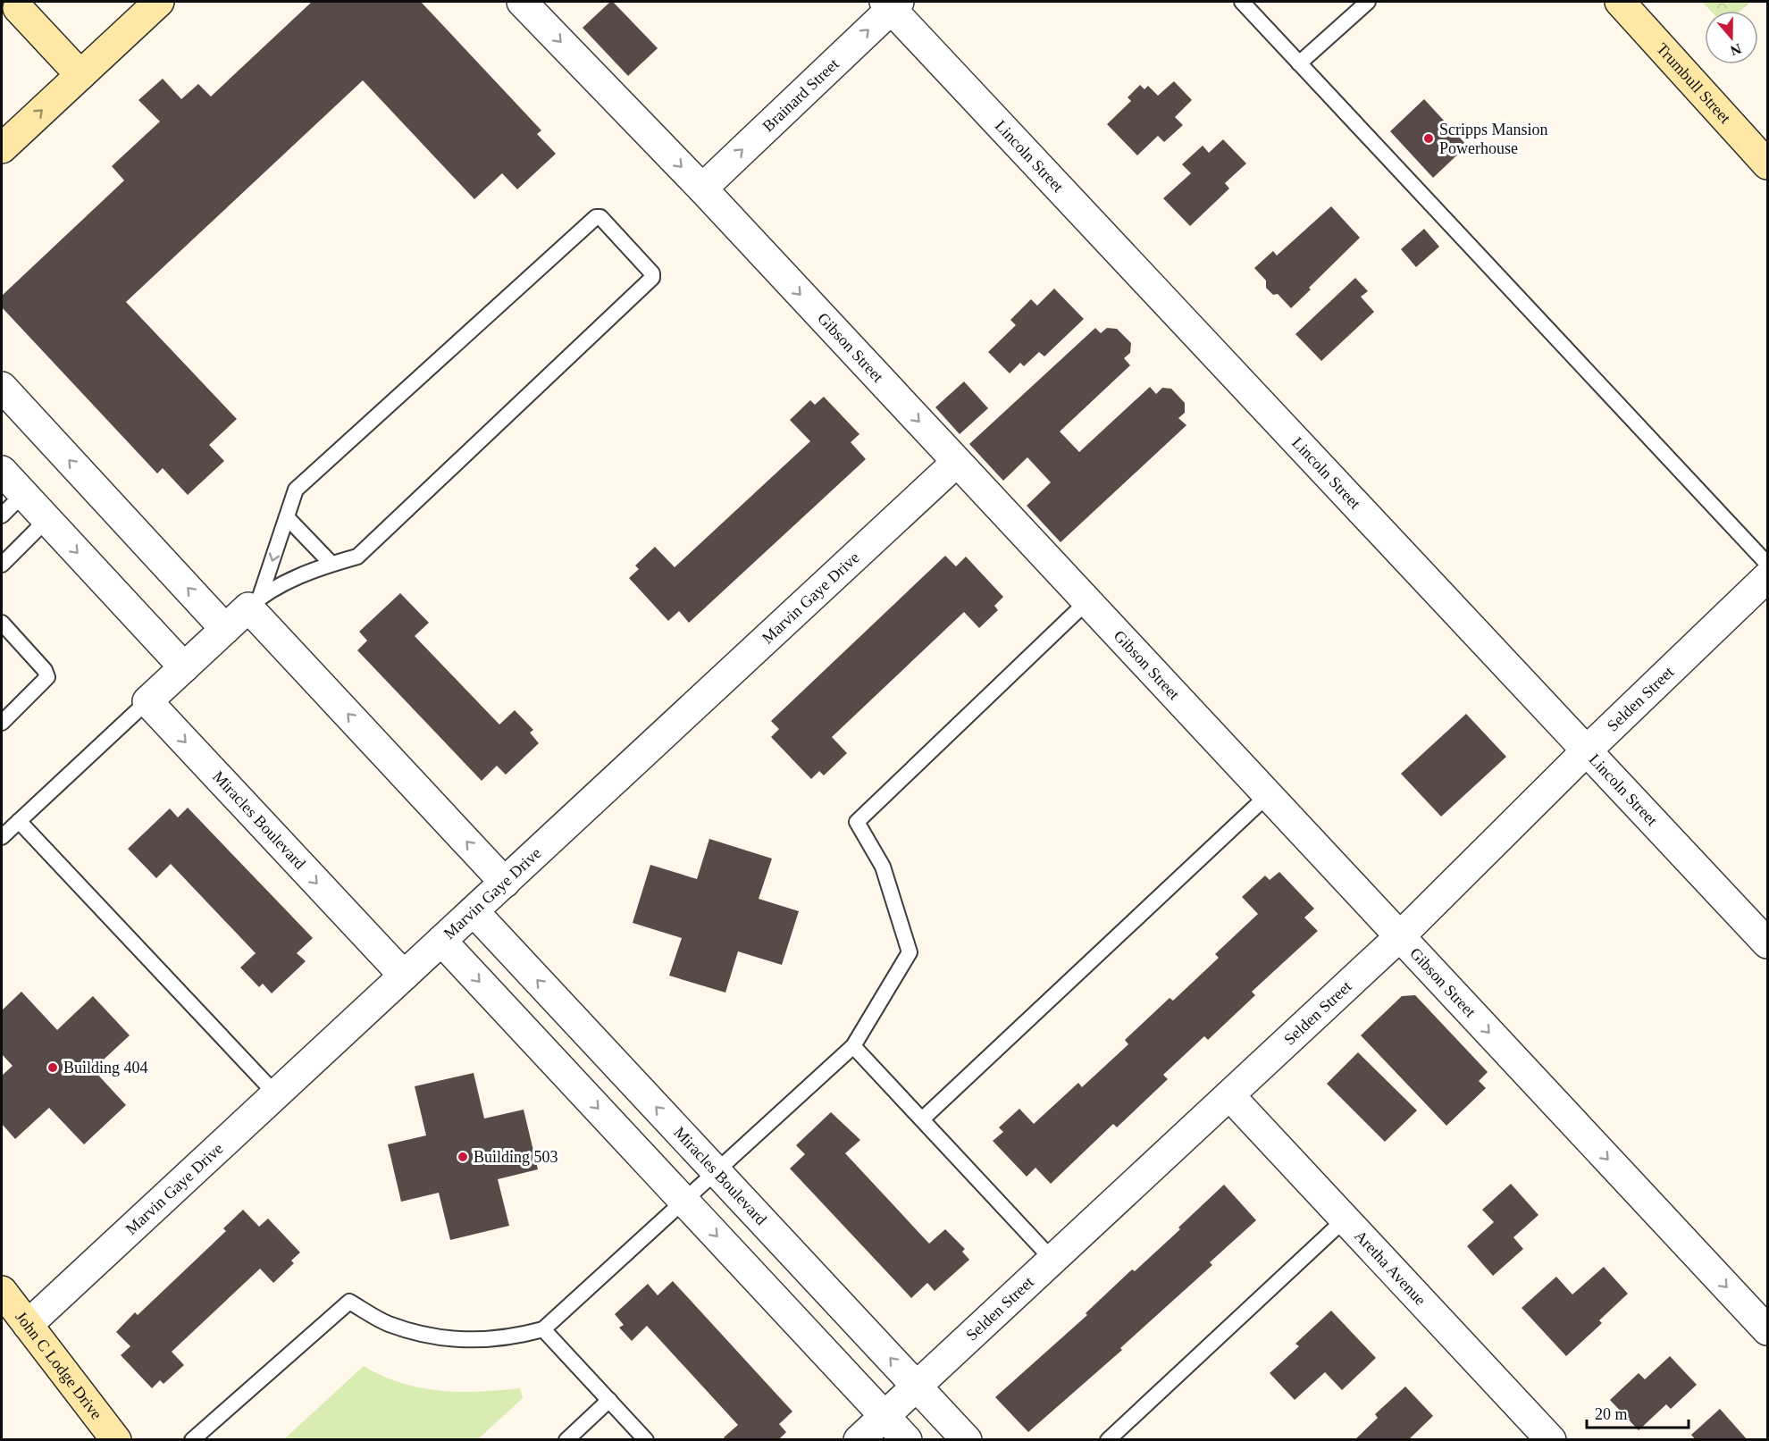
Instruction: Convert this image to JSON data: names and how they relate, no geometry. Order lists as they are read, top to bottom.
{
  "streets": {
    "main road": ["Trumbull Street", "John C Lodge Drive"],
    "street": [
      "Brainard Street",
      "Lincoln Street",
      "Gibson Street",
      "Marvin Gaye Drive",
      "Selden Street",
      "Miracles Boulevard",
      "Aretha Avenue"
    ]
  },
  "crossings": [
    ["Brainard Street", "Lincoln Street"],
    ["Brainard Street", "Gibson Street"],
    ["Lincoln Street", "Selden Street"],
    ["Gibson Street", "Marvin Gaye Drive"],
    ["Gibson Street", "Selden Street"],
    ["Marvin Gaye Drive", "Miracles Boulevard"],
    ["Marvin Gaye Drive", "John C Lodge Drive"],
    ["Selden Street", "Miracles Boulevard"],
    ["Selden Street", "Aretha Avenue"]
  ],
  "one_way": ["Brainard Street", "Gibson Street"],
  "places": ["Scripps Mansion Powerhouse", "Building 404", "Building 503"],
  "scale_bar": "20 m",
  "north": "bottom"
}
